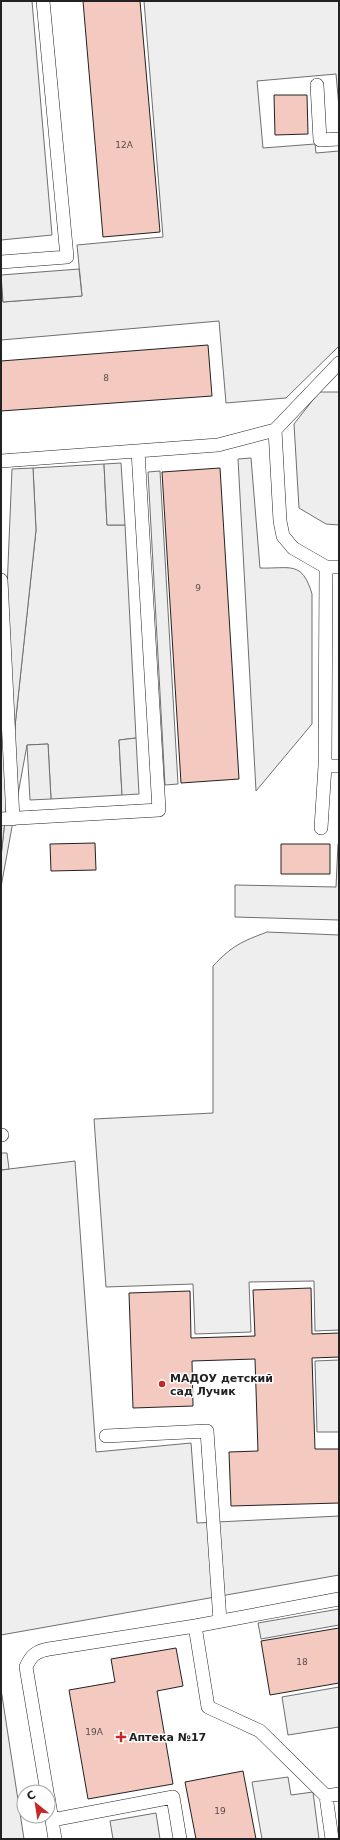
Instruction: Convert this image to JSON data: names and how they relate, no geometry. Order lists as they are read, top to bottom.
{
  "places": {
    "other": ["МАДОУ детский сад Лучик"],
    "health": ["Аптека №17"]
  },
  "house_numbers": [
    "12А",
    "8",
    "9",
    "18",
    "19А",
    "19"
  ],
  "north": "top left"
}
